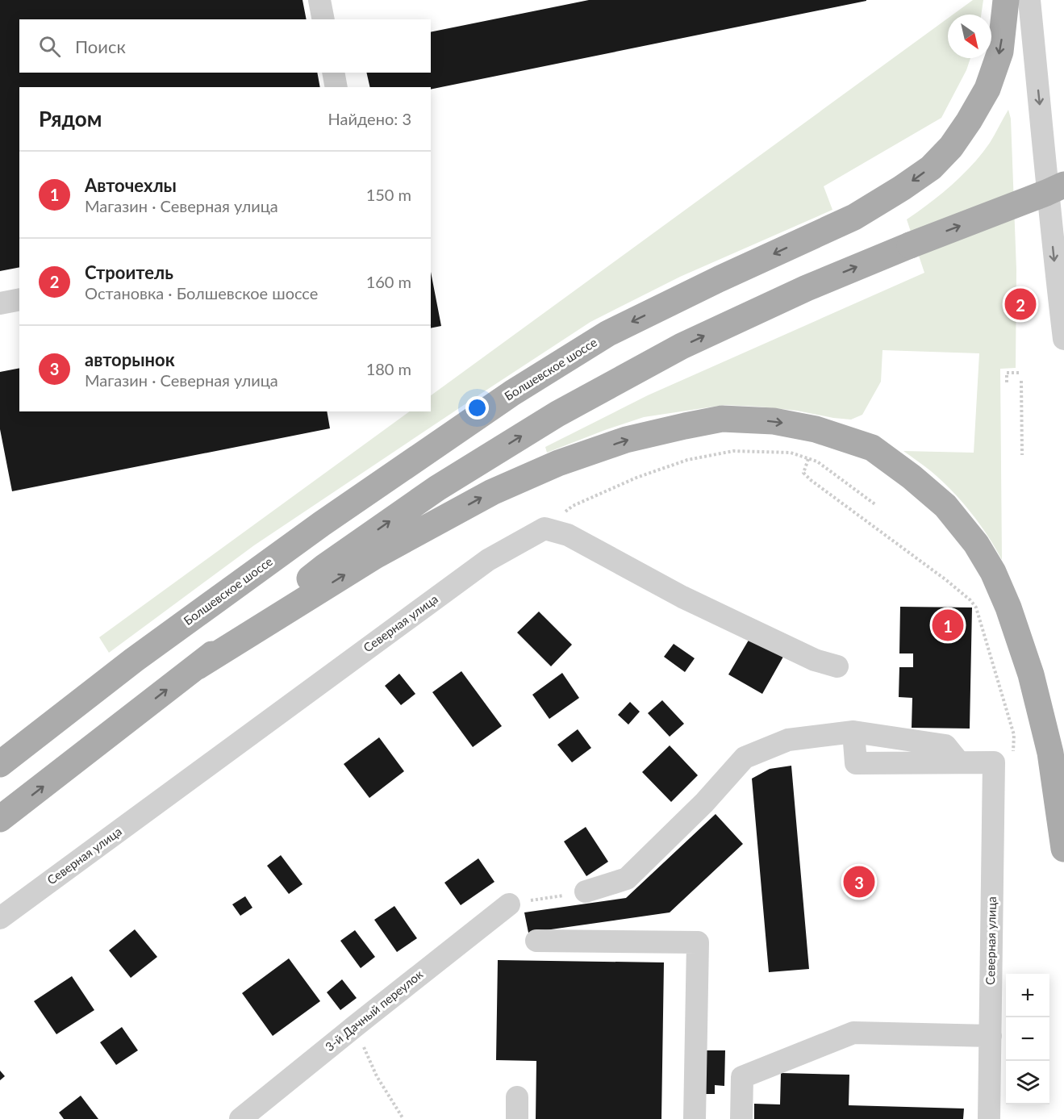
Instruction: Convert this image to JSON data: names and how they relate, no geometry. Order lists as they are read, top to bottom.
{
  "streets": {
    "main road": ["Болшевское шоссе"],
    "street": ["Северная улица", "3-й Дачный переулок"]
  },
  "north": "bottom right",
  "page": {
    "search": "Поиск",
    "heading": ["Рядом", "Найдено: 3"],
    "list": [
      {
        "mark": "1",
        "name": "Авточехлы",
        "note": "Магазин · Северная улица",
        "value": "150 m"
      },
      {
        "mark": "2",
        "name": "Строитель",
        "note": "Остановка · Болшевское шоссе",
        "value": "160 m"
      },
      {
        "mark": "3",
        "name": "авторынок",
        "note": "Магазин · Северная улица",
        "value": "180 m"
      }
    ],
    "pins": ["2", "1", "3"],
    "map_buttons": ["+", "−"]
  }
}
